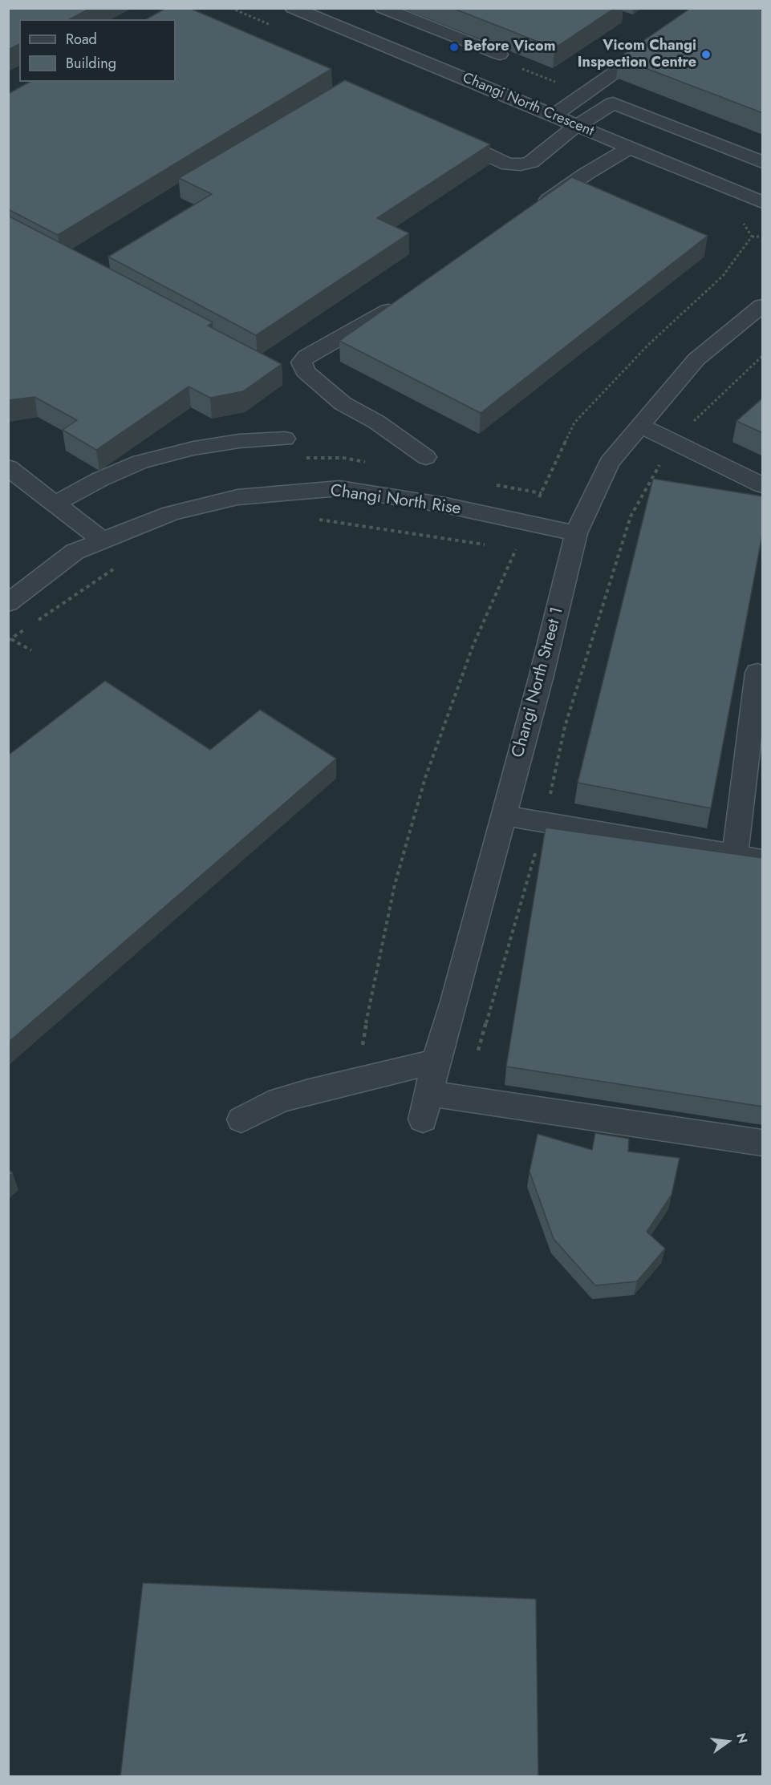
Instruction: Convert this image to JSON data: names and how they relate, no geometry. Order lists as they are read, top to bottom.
{
  "streets": {
    "street": ["Changi North Crescent", "Changi North Rise", "Changi North Street 1"]
  },
  "crossings": [
    ["Changi North Rise", "Changi North Street 1"]
  ],
  "places": ["Before Vicom", "Vicom Changi Inspection Centre"],
  "legend": ["Road", "Building"],
  "north": "right"
}
